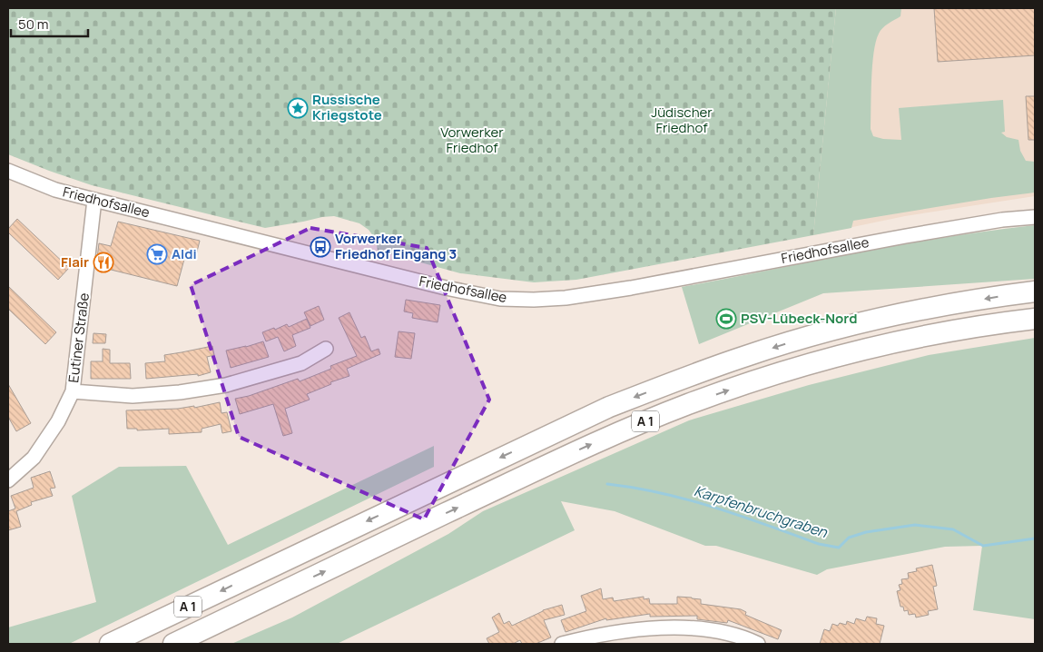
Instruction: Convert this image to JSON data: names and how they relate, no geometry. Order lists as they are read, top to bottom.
{
  "streets": {
    "highway": ["A 1"],
    "street": ["Friedhofsallee", "Eutiner Straße"]
  },
  "crossings": [
    ["Friedhofsallee", "Eutiner Straße"]
  ],
  "water": ["Karpfenbruchgraben"],
  "parks": ["Jüdischer Friedhof", "Vorwerker Friedhof"],
  "places": {
    "place": ["Russische Kriegstote"],
    "bus stop": ["Vorwerker Friedhof Eingang 3"],
    "supermarket": ["Aldi"],
    "restaurant": ["Flair"],
    "sports": ["PSV-Lübeck-Nord"]
  },
  "scale_bar": "50 m"
}
